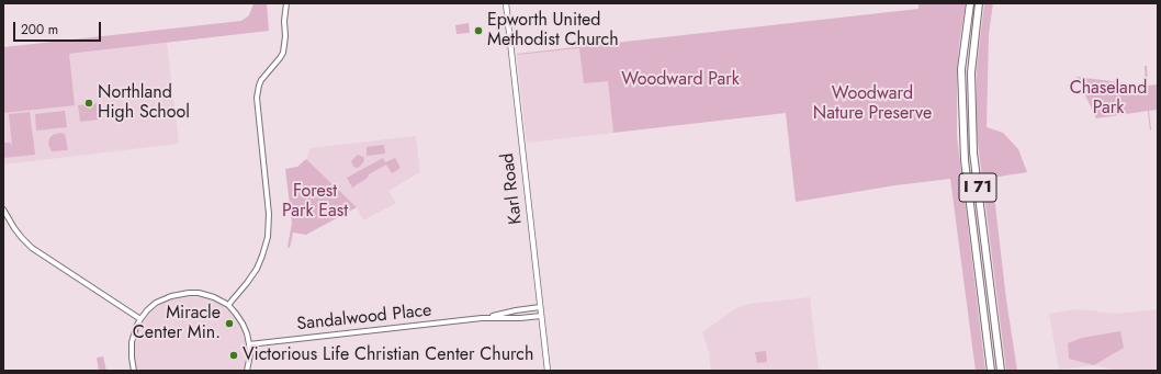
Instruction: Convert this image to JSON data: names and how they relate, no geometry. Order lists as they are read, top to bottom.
{
  "streets": {
    "highway": ["I 71"],
    "main road": ["Karl Road"],
    "street": ["Sandalwood Place"]
  },
  "crossings": [
    ["Karl Road", "Sandalwood Place"]
  ],
  "parks": [
    "Woodward Park",
    "Chaseland Park",
    "Woodward Nature Preserve",
    "Forest Park East"
  ],
  "places": [
    "Epworth United Methodist Church",
    "Northland High School",
    "Miracle Center Min.",
    "Victorious Life Christian Center Church"
  ],
  "scale_bar": "200 m"
}
